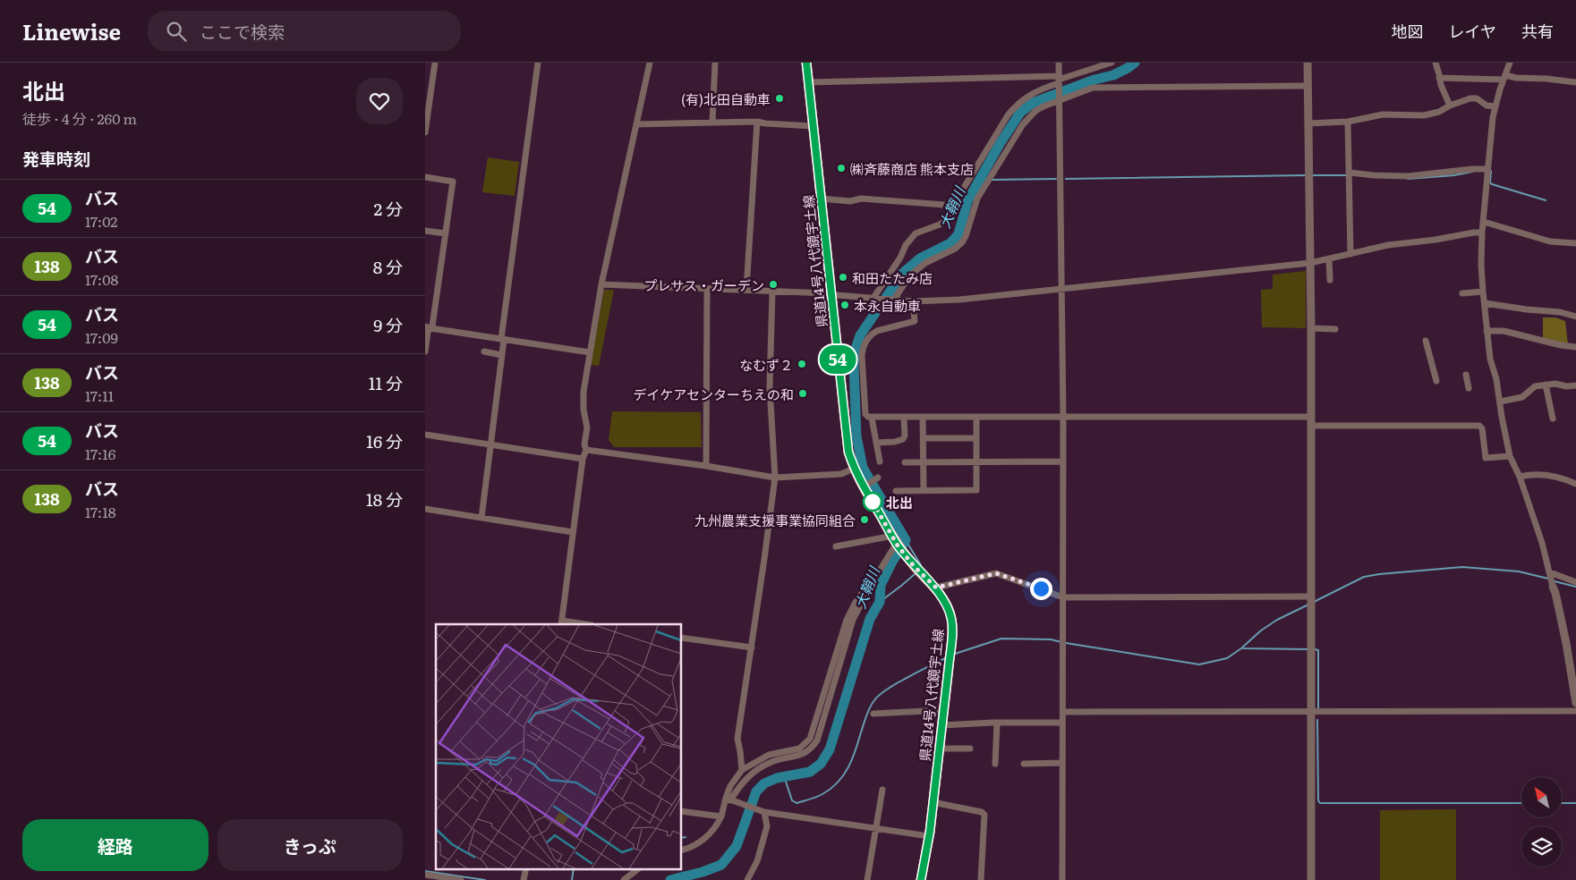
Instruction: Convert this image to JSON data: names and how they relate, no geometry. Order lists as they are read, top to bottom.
{
  "streets": {
    "main road": ["県道14号八代鏡宇土線"]
  },
  "water": ["大鞘川"],
  "places": [
    "(有)北田自動車",
    "㈱斉藤商店 熊本支店",
    "和田たたみ店",
    "プレサス・ガーデン",
    "本永自動車",
    "なむず２",
    "デイケアセンターちえの和",
    "北出",
    "九州農業支援事業協同組合"
  ],
  "lines": ["bus line 54"],
  "north": "top left",
  "page": {
    "header": "Linewise",
    "search": "ここで検索",
    "nav": ["地図", "レイヤ", "共有"],
    "heading": [
      ["北出", "徒歩 · 4 分 · 260 m"],
      "発車時刻"
    ],
    "on_map": "54",
    "list": [
      {
        "mark": "54",
        "name": "バス",
        "note": "17:02",
        "value": "2 分"
      },
      {
        "mark": "138",
        "name": "バス",
        "note": "17:08",
        "value": "8 分"
      },
      {
        "mark": "54",
        "name": "バス",
        "note": "17:09",
        "value": "9 分"
      },
      {
        "mark": "138",
        "name": "バス",
        "note": "17:11",
        "value": "11 分"
      },
      {
        "mark": "54",
        "name": "バス",
        "note": "17:16",
        "value": "16 分"
      },
      {
        "mark": "138",
        "name": "バス",
        "note": "17:18",
        "value": "18 分"
      }
    ],
    "buttons": ["経路", "きっぷ"]
  }
}
